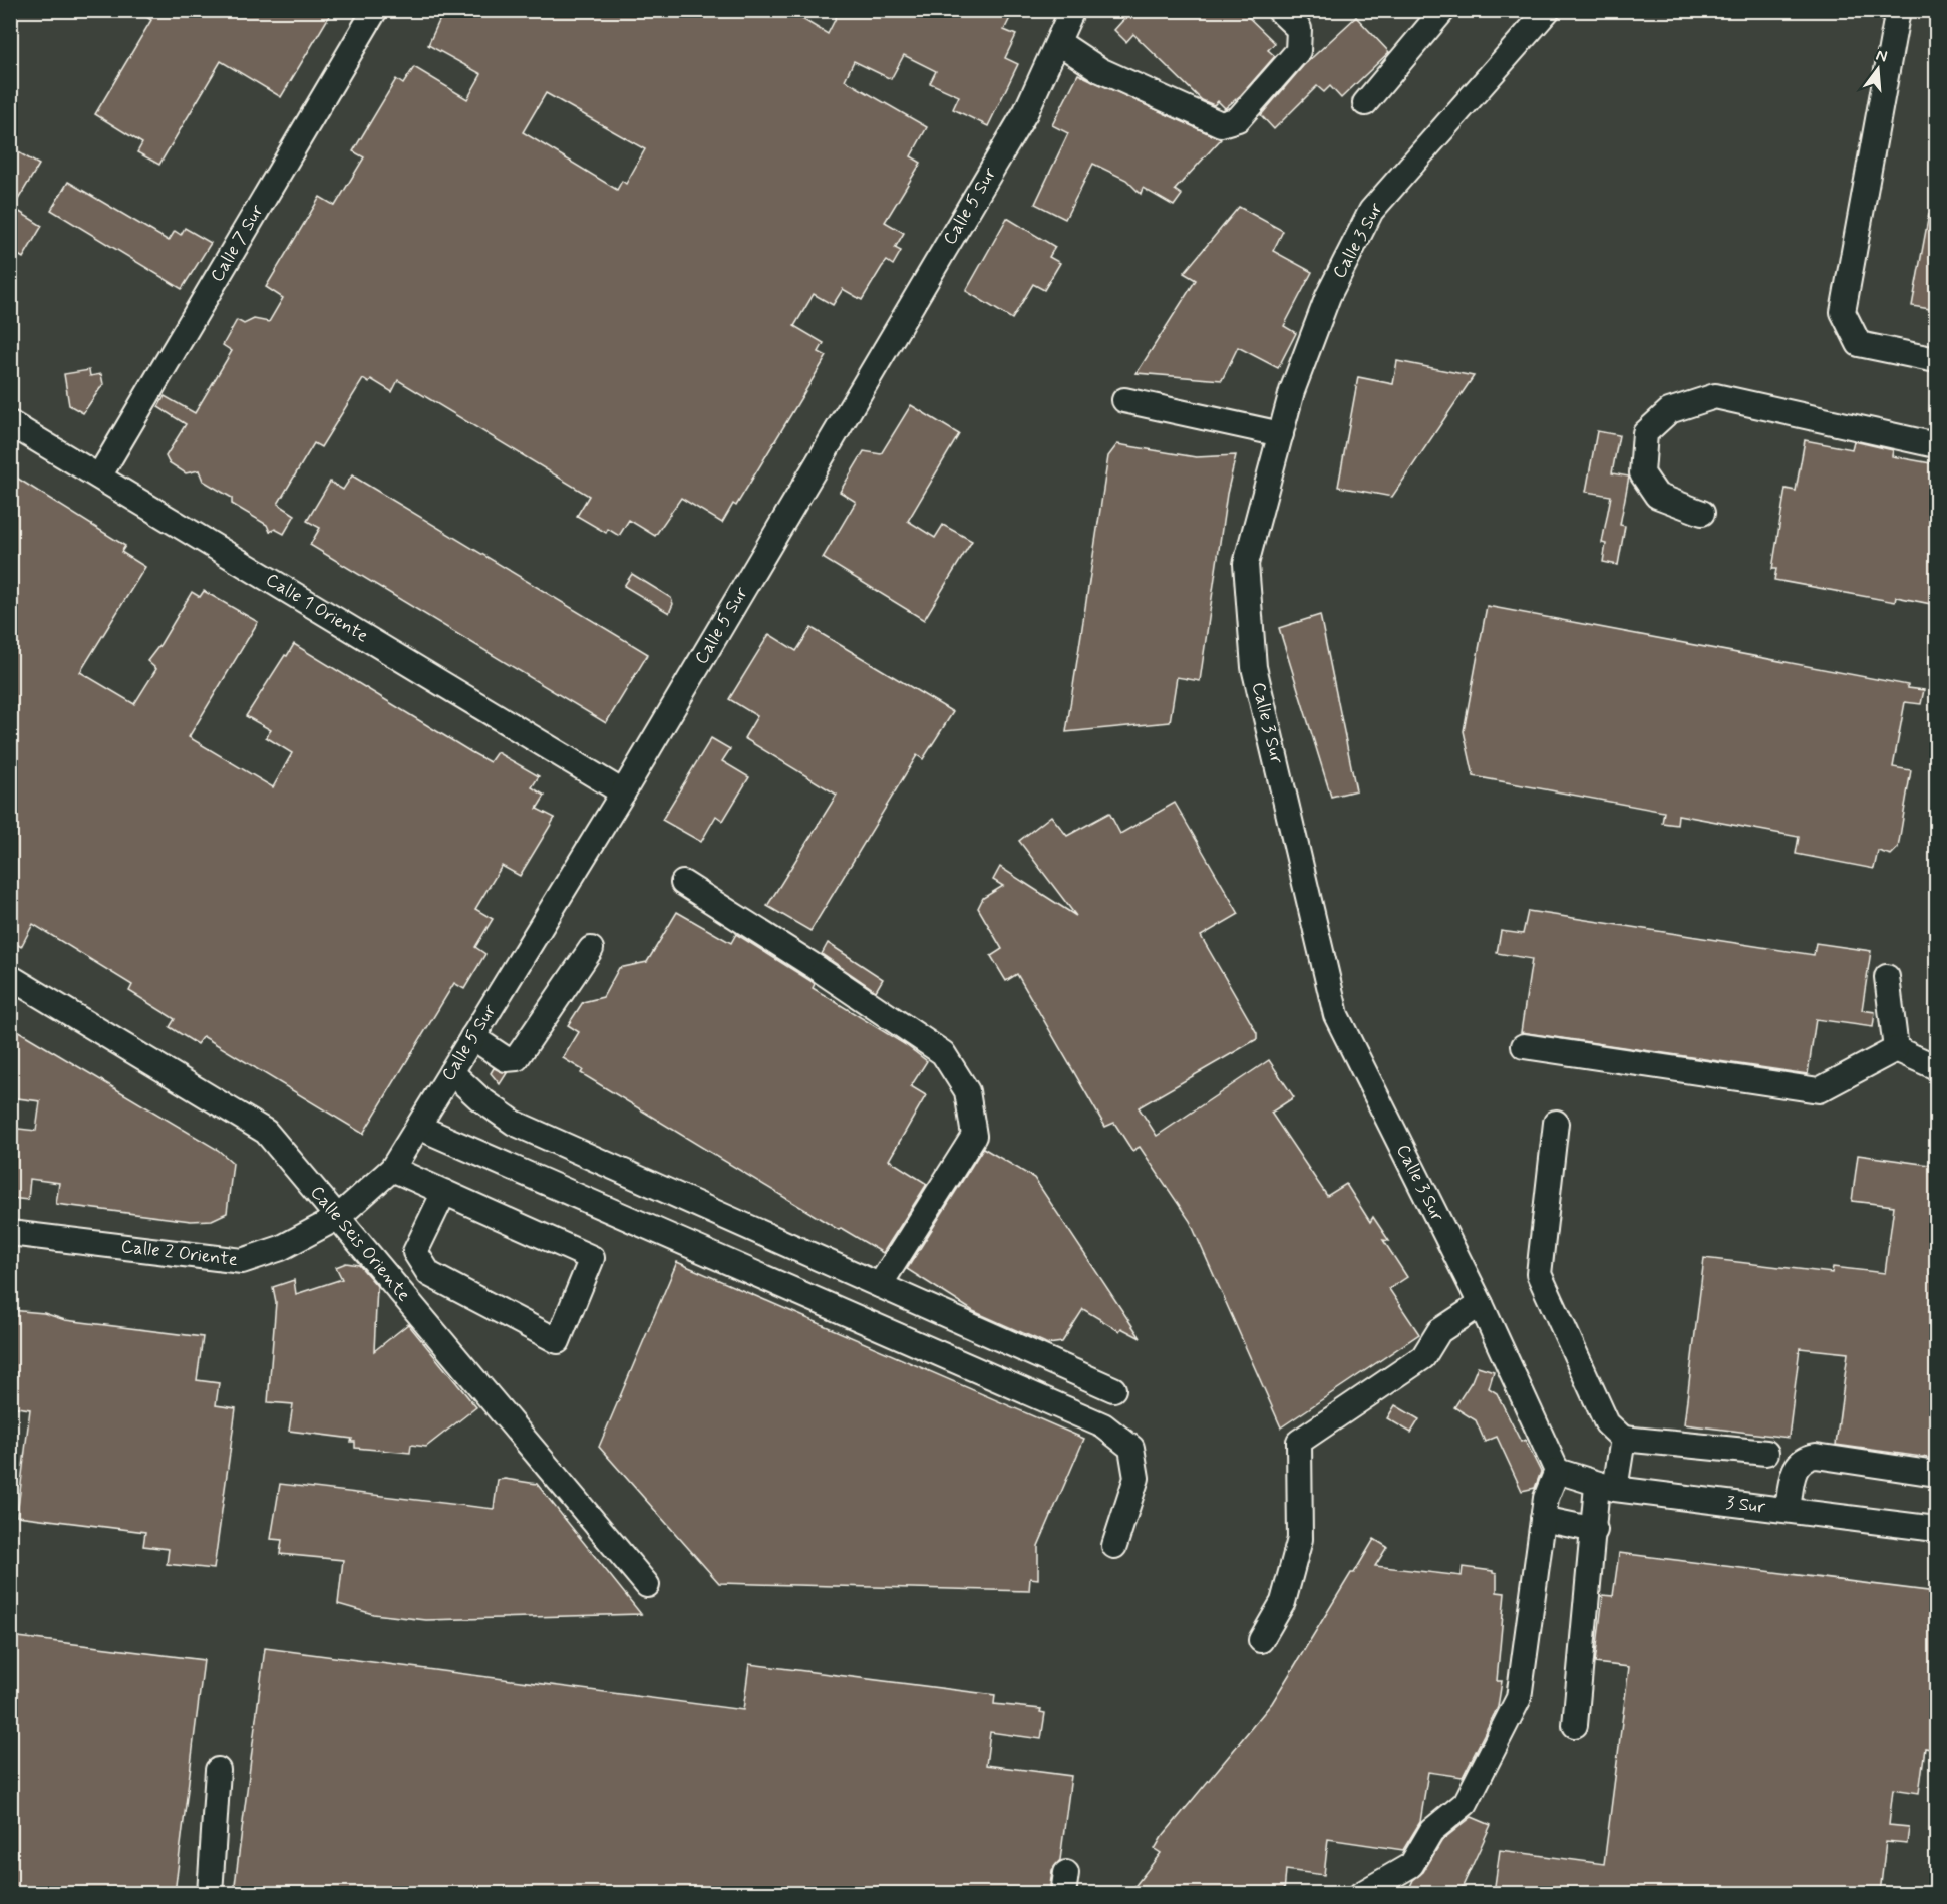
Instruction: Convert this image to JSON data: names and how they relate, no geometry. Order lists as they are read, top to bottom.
{
  "streets": {
    "street": [
      "Calle 5 Sur",
      "Calle 3 Sur",
      "Calle 7 Sur",
      "Calle 1 Oriente",
      "Calle Seis Oriente",
      "Calle 2 Oriente",
      "3 Sur"
    ]
  },
  "crossings": [
    ["Calle 5 Sur", "Calle 1 Oriente"],
    ["Calle 5 Sur", "Calle Seis Oriente"],
    ["Calle 5 Sur", "Calle 2 Oriente"],
    ["Calle 3 Sur", "3 Sur"],
    ["Calle 7 Sur", "Calle 1 Oriente"],
    ["Calle Seis Oriente", "Calle 2 Oriente"]
  ],
  "north": "top"
}
